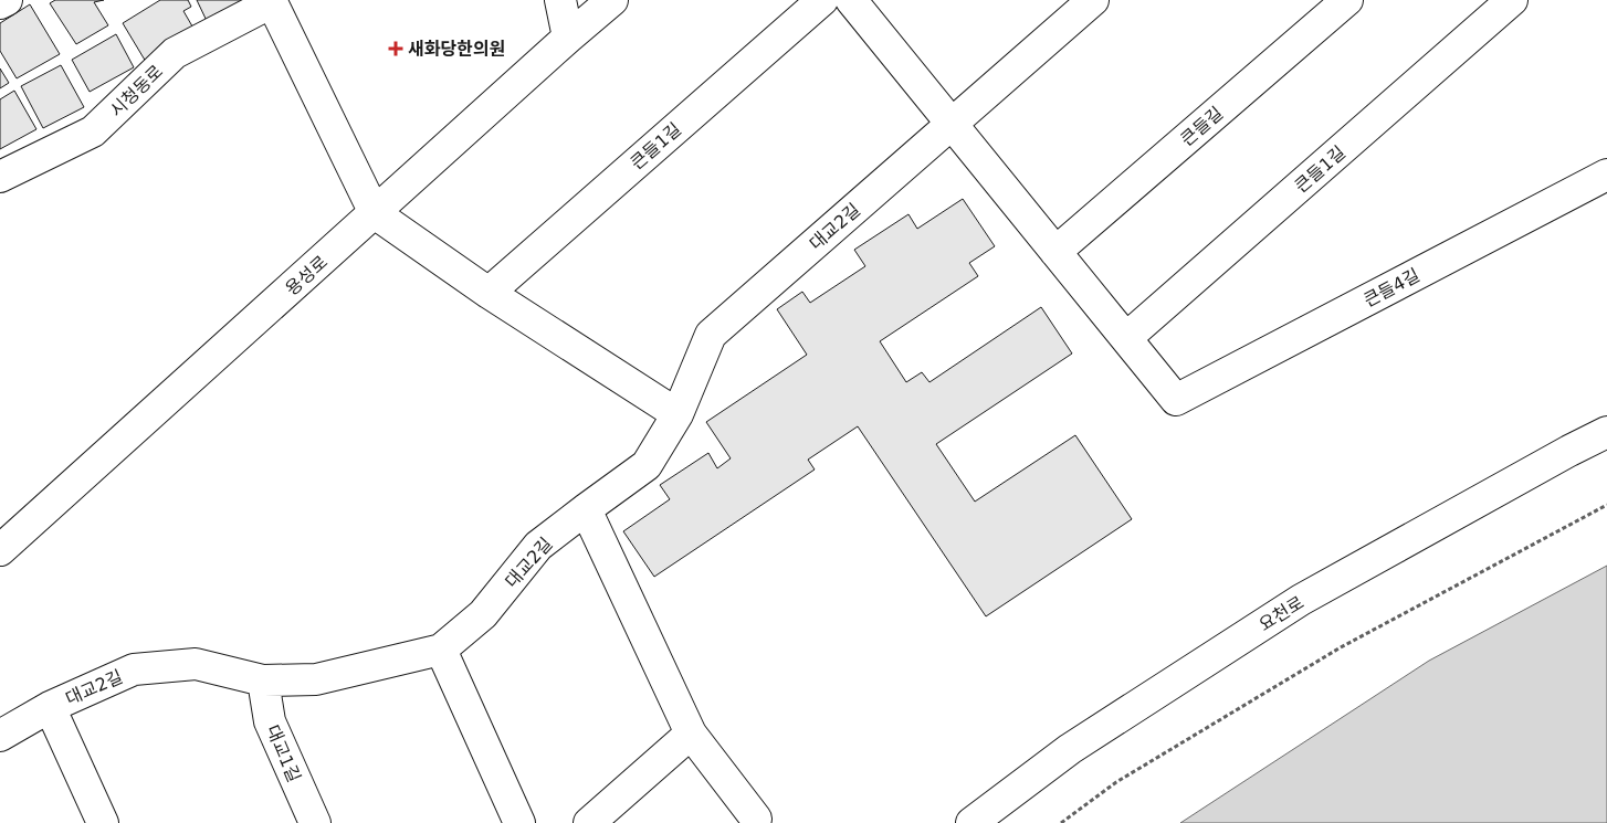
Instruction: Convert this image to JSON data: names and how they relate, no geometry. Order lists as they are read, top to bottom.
{
  "streets": {
    "street": [
      "시청동로",
      "큰들길",
      "큰들1길",
      "대교2길",
      "용성로",
      "큰들4길",
      "요천로",
      "대교1길"
    ]
  },
  "crossings": [
    ["시청동로", "용성로"],
    ["큰들1길", "큰들4길"],
    ["대교2길", "대교1길"]
  ],
  "places": {
    "health": ["새화당한의원"]
  }
}
